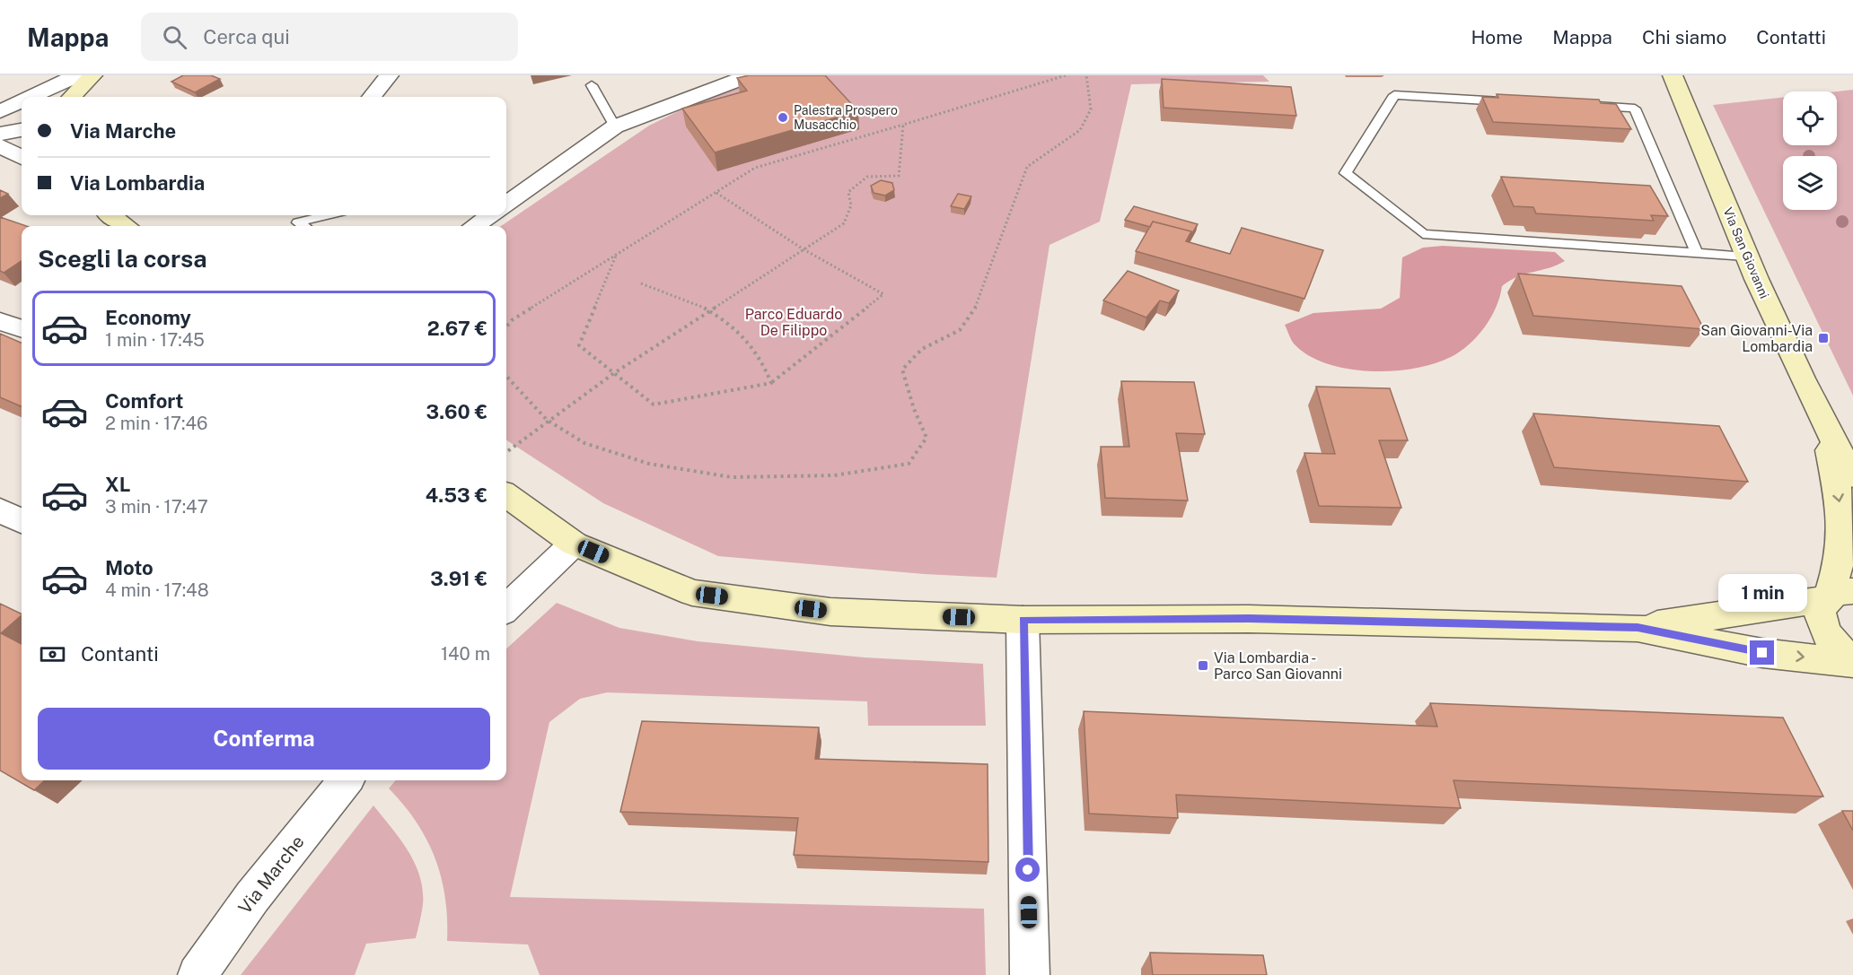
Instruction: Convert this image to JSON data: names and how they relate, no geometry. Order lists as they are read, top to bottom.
{
  "streets": {
    "street": ["Via San Giovanni", "Via Marche"]
  },
  "parks": ["Parco Eduardo De Filippo"],
  "places": {
    "other": ["Palestra Prospero Musacchio"],
    "transit": ["San Giovanni-Via Lombardia", "Via Lombardia - Parco San Giovanni"]
  },
  "page": {
    "header": "Mappa",
    "search": "Cerca qui",
    "nav": [
      "Home",
      "Mappa",
      "Chi siamo",
      "Contatti"
    ],
    "banner": ["Via Marche", "Via Lombardia"],
    "heading": "Scegli la corsa",
    "list": [
      {
        "name": "Economy",
        "note": "1 min · 17:45",
        "value": "2.67 €"
      },
      {
        "name": "Comfort",
        "note": "2 min · 17:46",
        "value": "3.60 €"
      },
      {
        "name": "XL",
        "note": "3 min · 17:47",
        "value": "4.53 €"
      },
      {
        "name": "Moto",
        "note": "4 min · 17:48",
        "value": "3.91 €"
      }
    ],
    "bubble": "1 min",
    "pay": ["Contanti", "140 m"],
    "buttons": "Conferma"
  }
}
